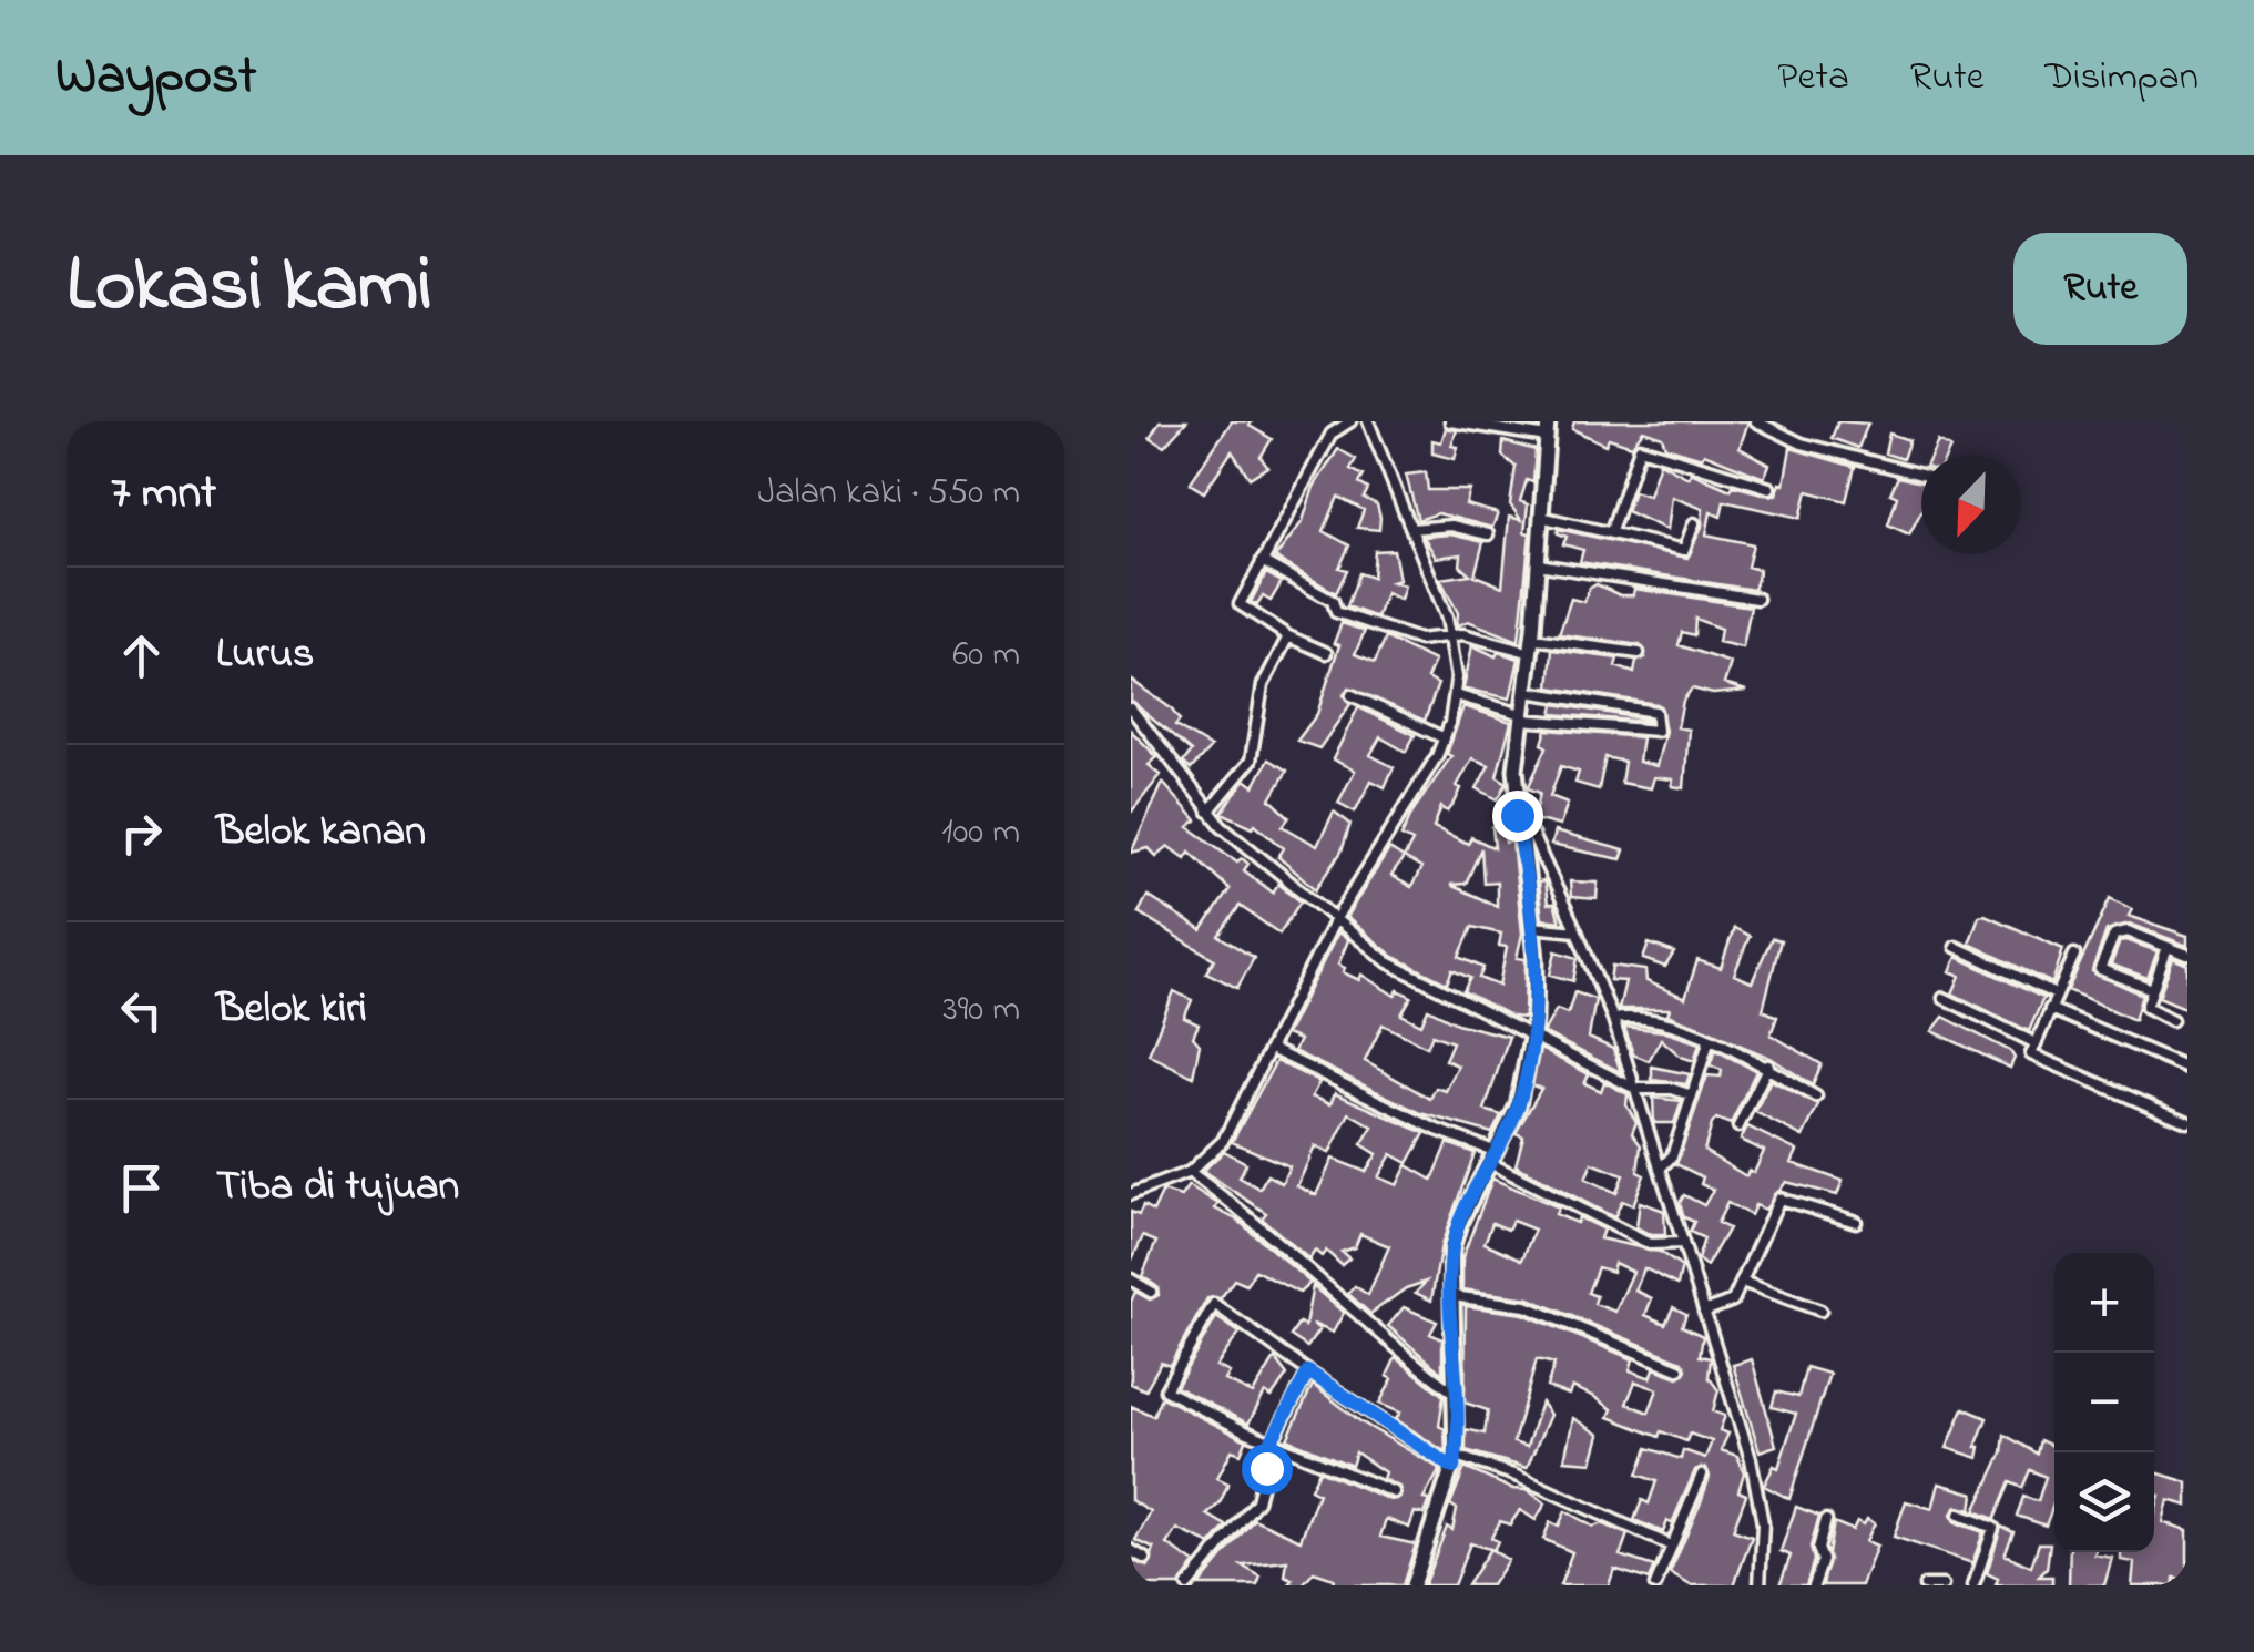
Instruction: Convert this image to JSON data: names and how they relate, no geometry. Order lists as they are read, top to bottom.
{
  "north": "bottom left",
  "page": {
    "header": "Waypost",
    "nav": ["Peta", "Rute", "Disimpan"],
    "title": "Lokasi kami",
    "buttons": "Rute",
    "heading": ["7 mnt", "Jalan kaki · 550 m"],
    "list": [
      ["Lurus", "60 m"],
      ["Belok kanan", "100 m"],
      ["Belok kiri", "390 m"],
      "Tiba di tujuan"
    ],
    "map_buttons": ["+", "−"]
  }
}
